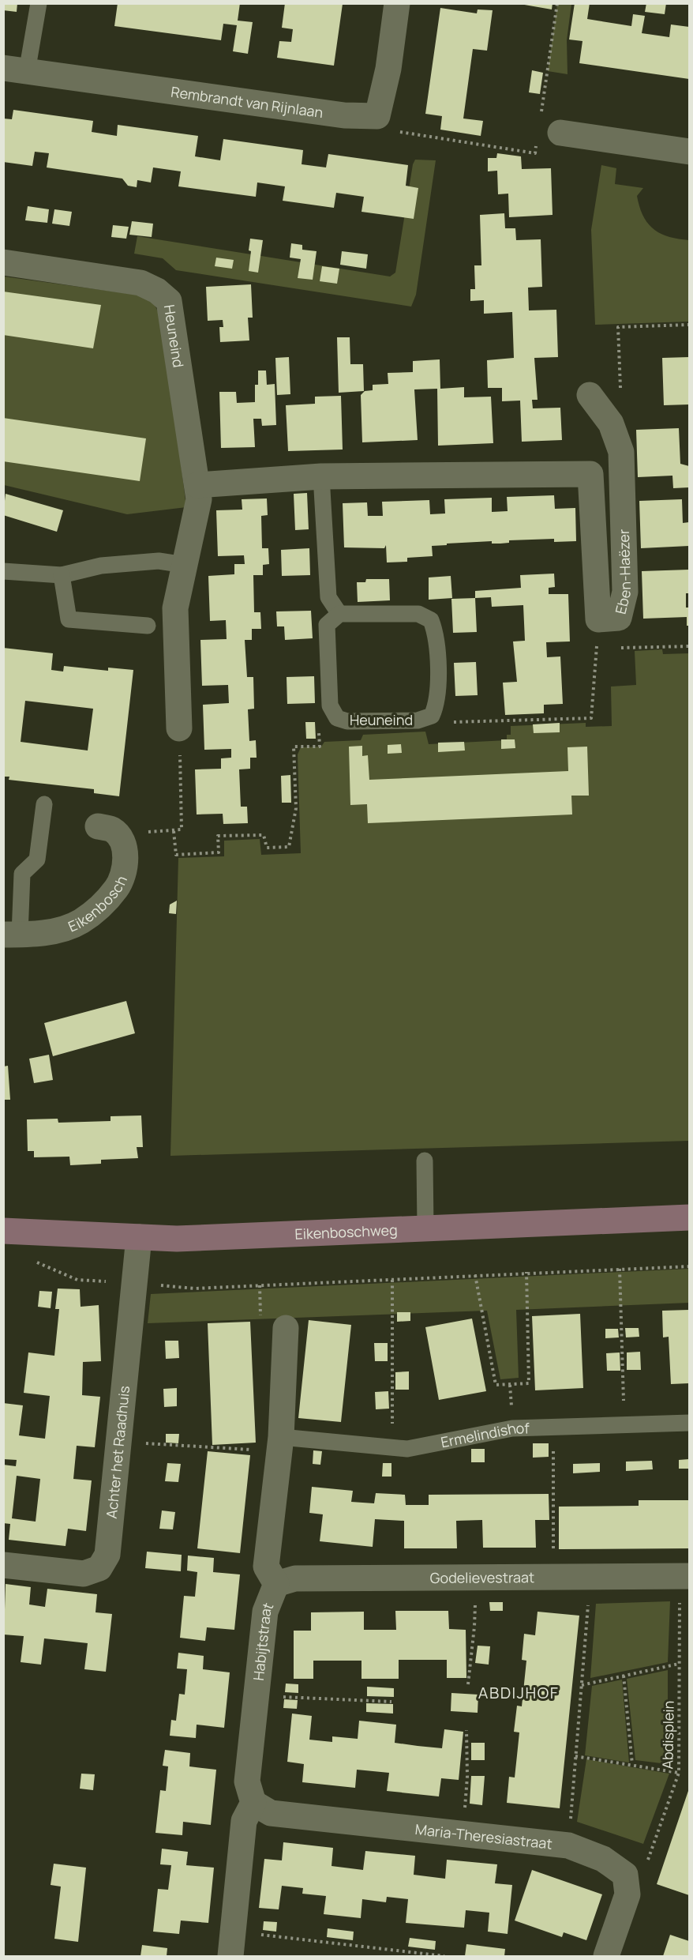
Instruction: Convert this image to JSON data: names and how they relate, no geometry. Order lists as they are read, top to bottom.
{
  "streets": {
    "street": [
      "Rembrandt van Rijnlaan",
      "Heuneind",
      "Eben-Haëzer",
      "Eikenbosch",
      "Eikenboschweg",
      "Achter het Raadhuis",
      "Godelievestraat",
      "Habijtstraat",
      "Maria-Theresiastraat"
    ],
    "lane": ["Ermelindishof"],
    "path": ["Abdisplein"]
  },
  "crossings": [
    ["Eikenboschweg", "Achter het Raadhuis"],
    ["Ermelindishof", "Habijtstraat"],
    ["Godelievestraat", "Habijtstraat"],
    ["Godelievestraat", "Abdisplein"],
    ["Habijtstraat", "Maria-Theresiastraat"],
    ["Abdisplein", "Maria-Theresiastraat"]
  ],
  "districts": ["ABDIJHOF"]
}
